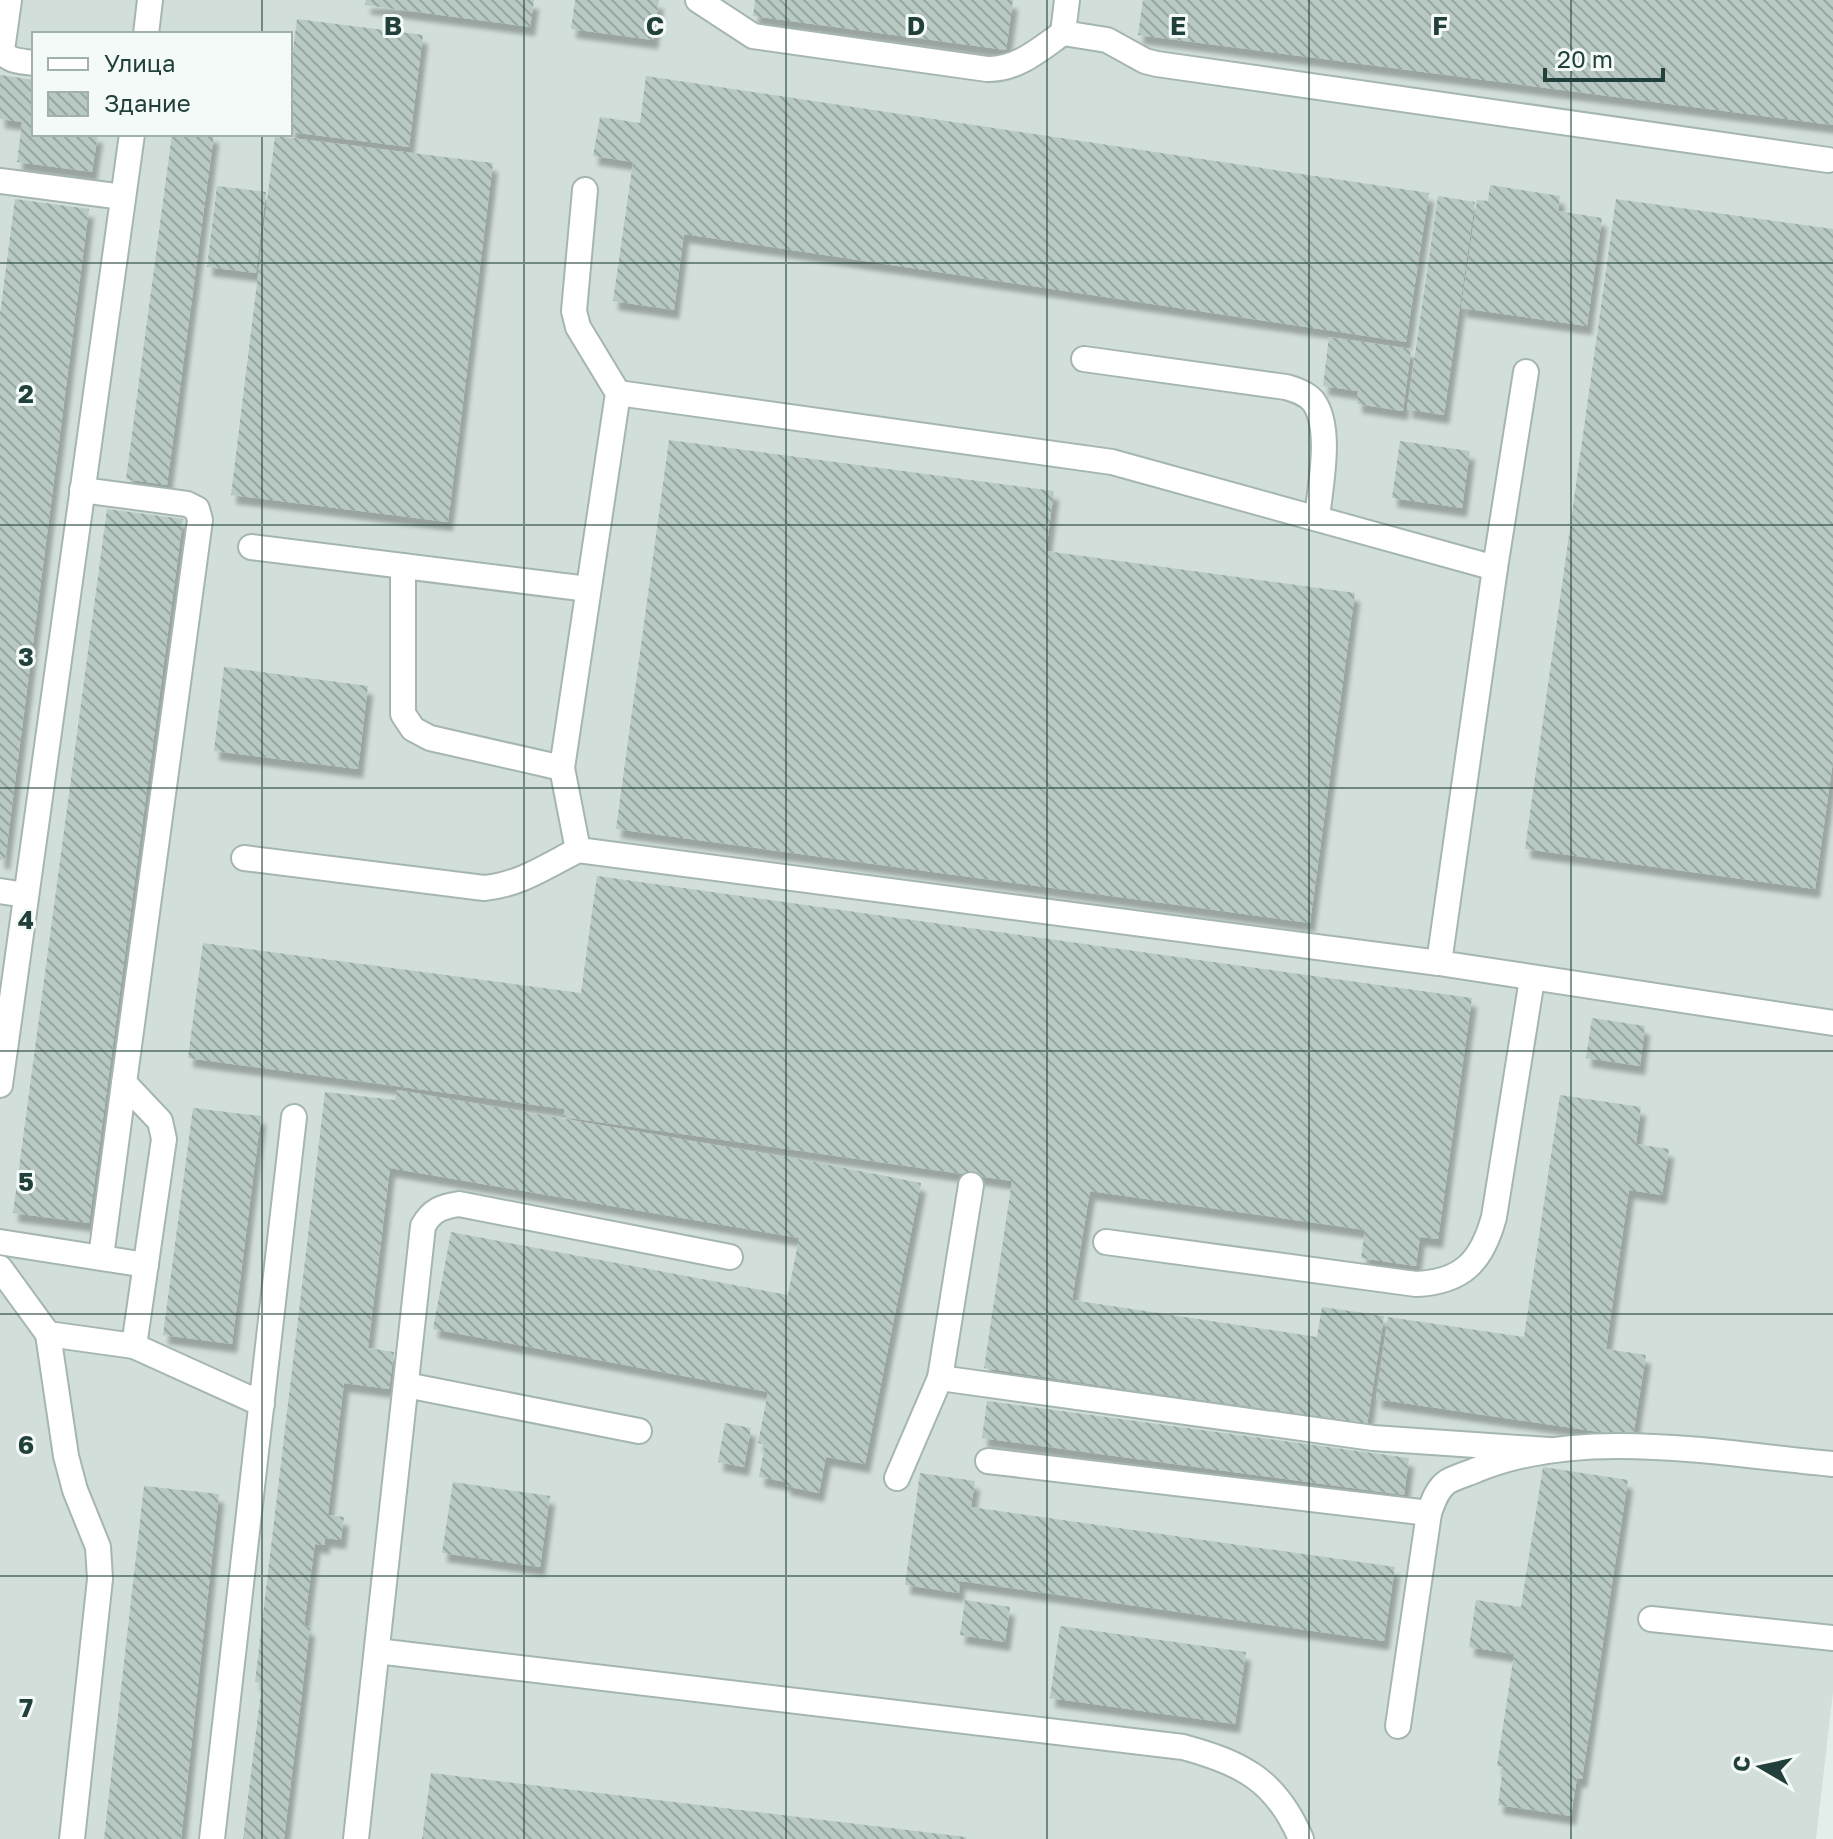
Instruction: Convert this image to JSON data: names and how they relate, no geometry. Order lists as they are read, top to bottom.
{
  "legend": ["Улица", "Здание"],
  "scale_bar": "20 m",
  "north": "left",
  "grid": {
    "columns": [
      "B",
      "C",
      "D",
      "E",
      "F"
    ],
    "rows": [
      "2",
      "3",
      "4",
      "5",
      "6",
      "7"
    ]
  }
}
